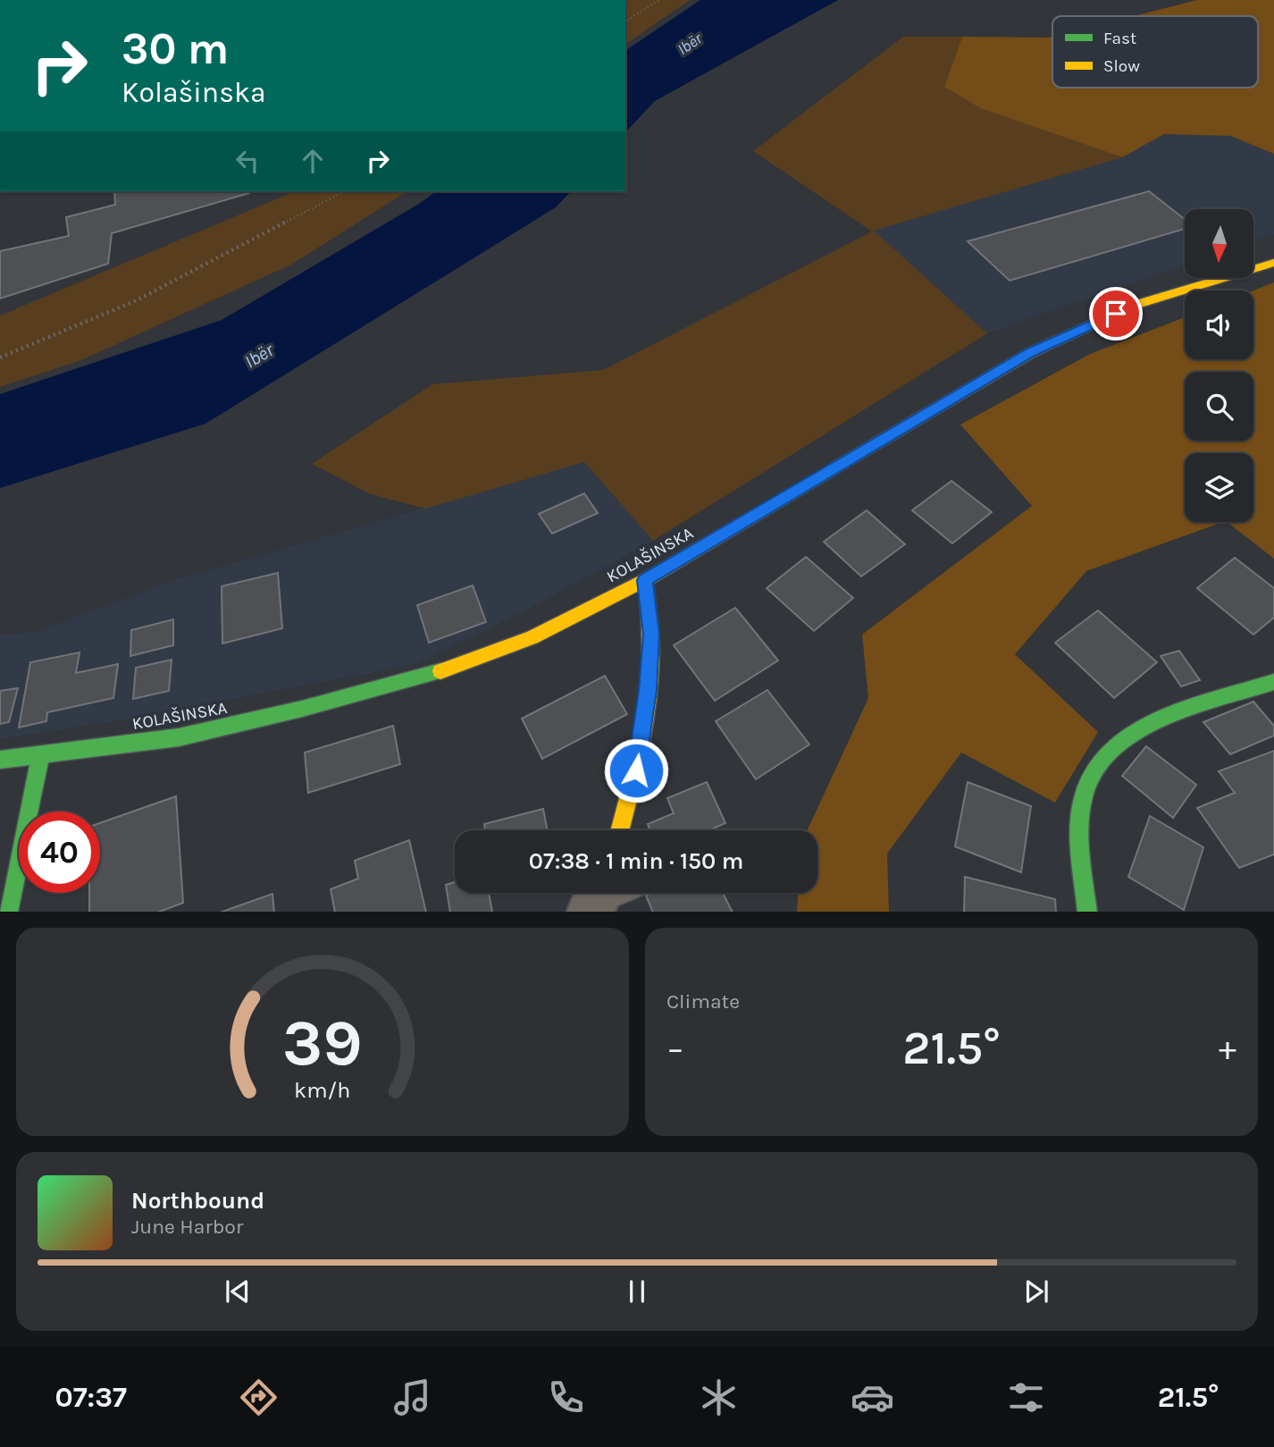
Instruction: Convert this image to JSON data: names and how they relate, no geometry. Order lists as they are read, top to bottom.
{
  "streets": {
    "main road": ["KOLAŠINSKA"]
  },
  "water": ["Ibër"],
  "legend": ["Fast", "Slow"],
  "north": "bottom",
  "page": {
    "turn": ["30 m", "Kolašinska"],
    "limit": "40",
    "trip": "07:38 · 1 min · 150 m",
    "tile": "Climate",
    "heat": ["−", "21.5°", "+"],
    "song": ["Northbound", "June Harbor"],
    "tabs": ["07:37", "21.5°"],
    "gauge": ["39", "km/h"]
  }
}
